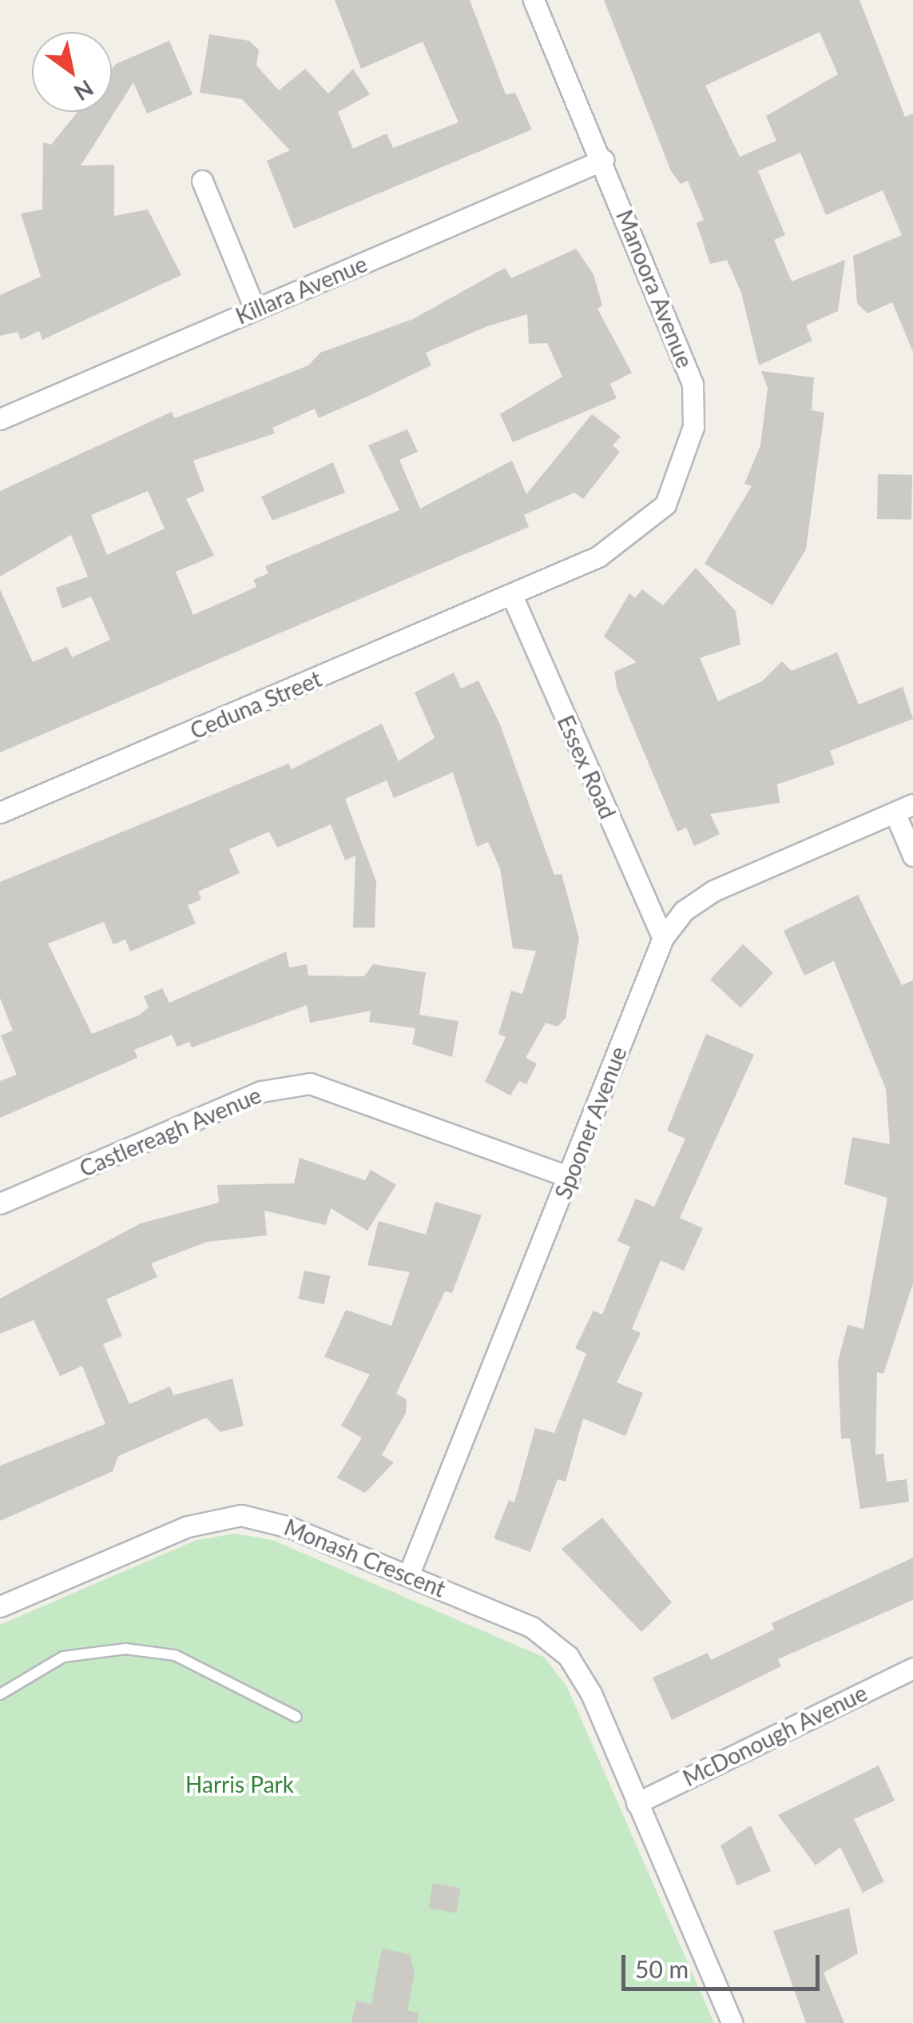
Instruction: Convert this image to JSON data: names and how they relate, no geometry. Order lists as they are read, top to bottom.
{
  "streets": {
    "street": [
      "Manoora Avenue",
      "Killara Avenue",
      "Ceduna Street",
      "Essex Road",
      "Spooner Avenue",
      "Castlereagh Avenue",
      "Monash Crescent",
      "McDonough Avenue"
    ]
  },
  "crossings": [
    ["Manoora Avenue", "Killara Avenue"],
    ["Manoora Avenue", "Ceduna Street"],
    ["Manoora Avenue", "Essex Road"],
    ["Ceduna Street", "Essex Road"],
    ["Essex Road", "Spooner Avenue"],
    ["Spooner Avenue", "Castlereagh Avenue"],
    ["Spooner Avenue", "Monash Crescent"],
    ["Monash Crescent", "McDonough Avenue"]
  ],
  "parks": ["Harris Park"],
  "scale_bar": "50 m",
  "north": "bottom right"
}
